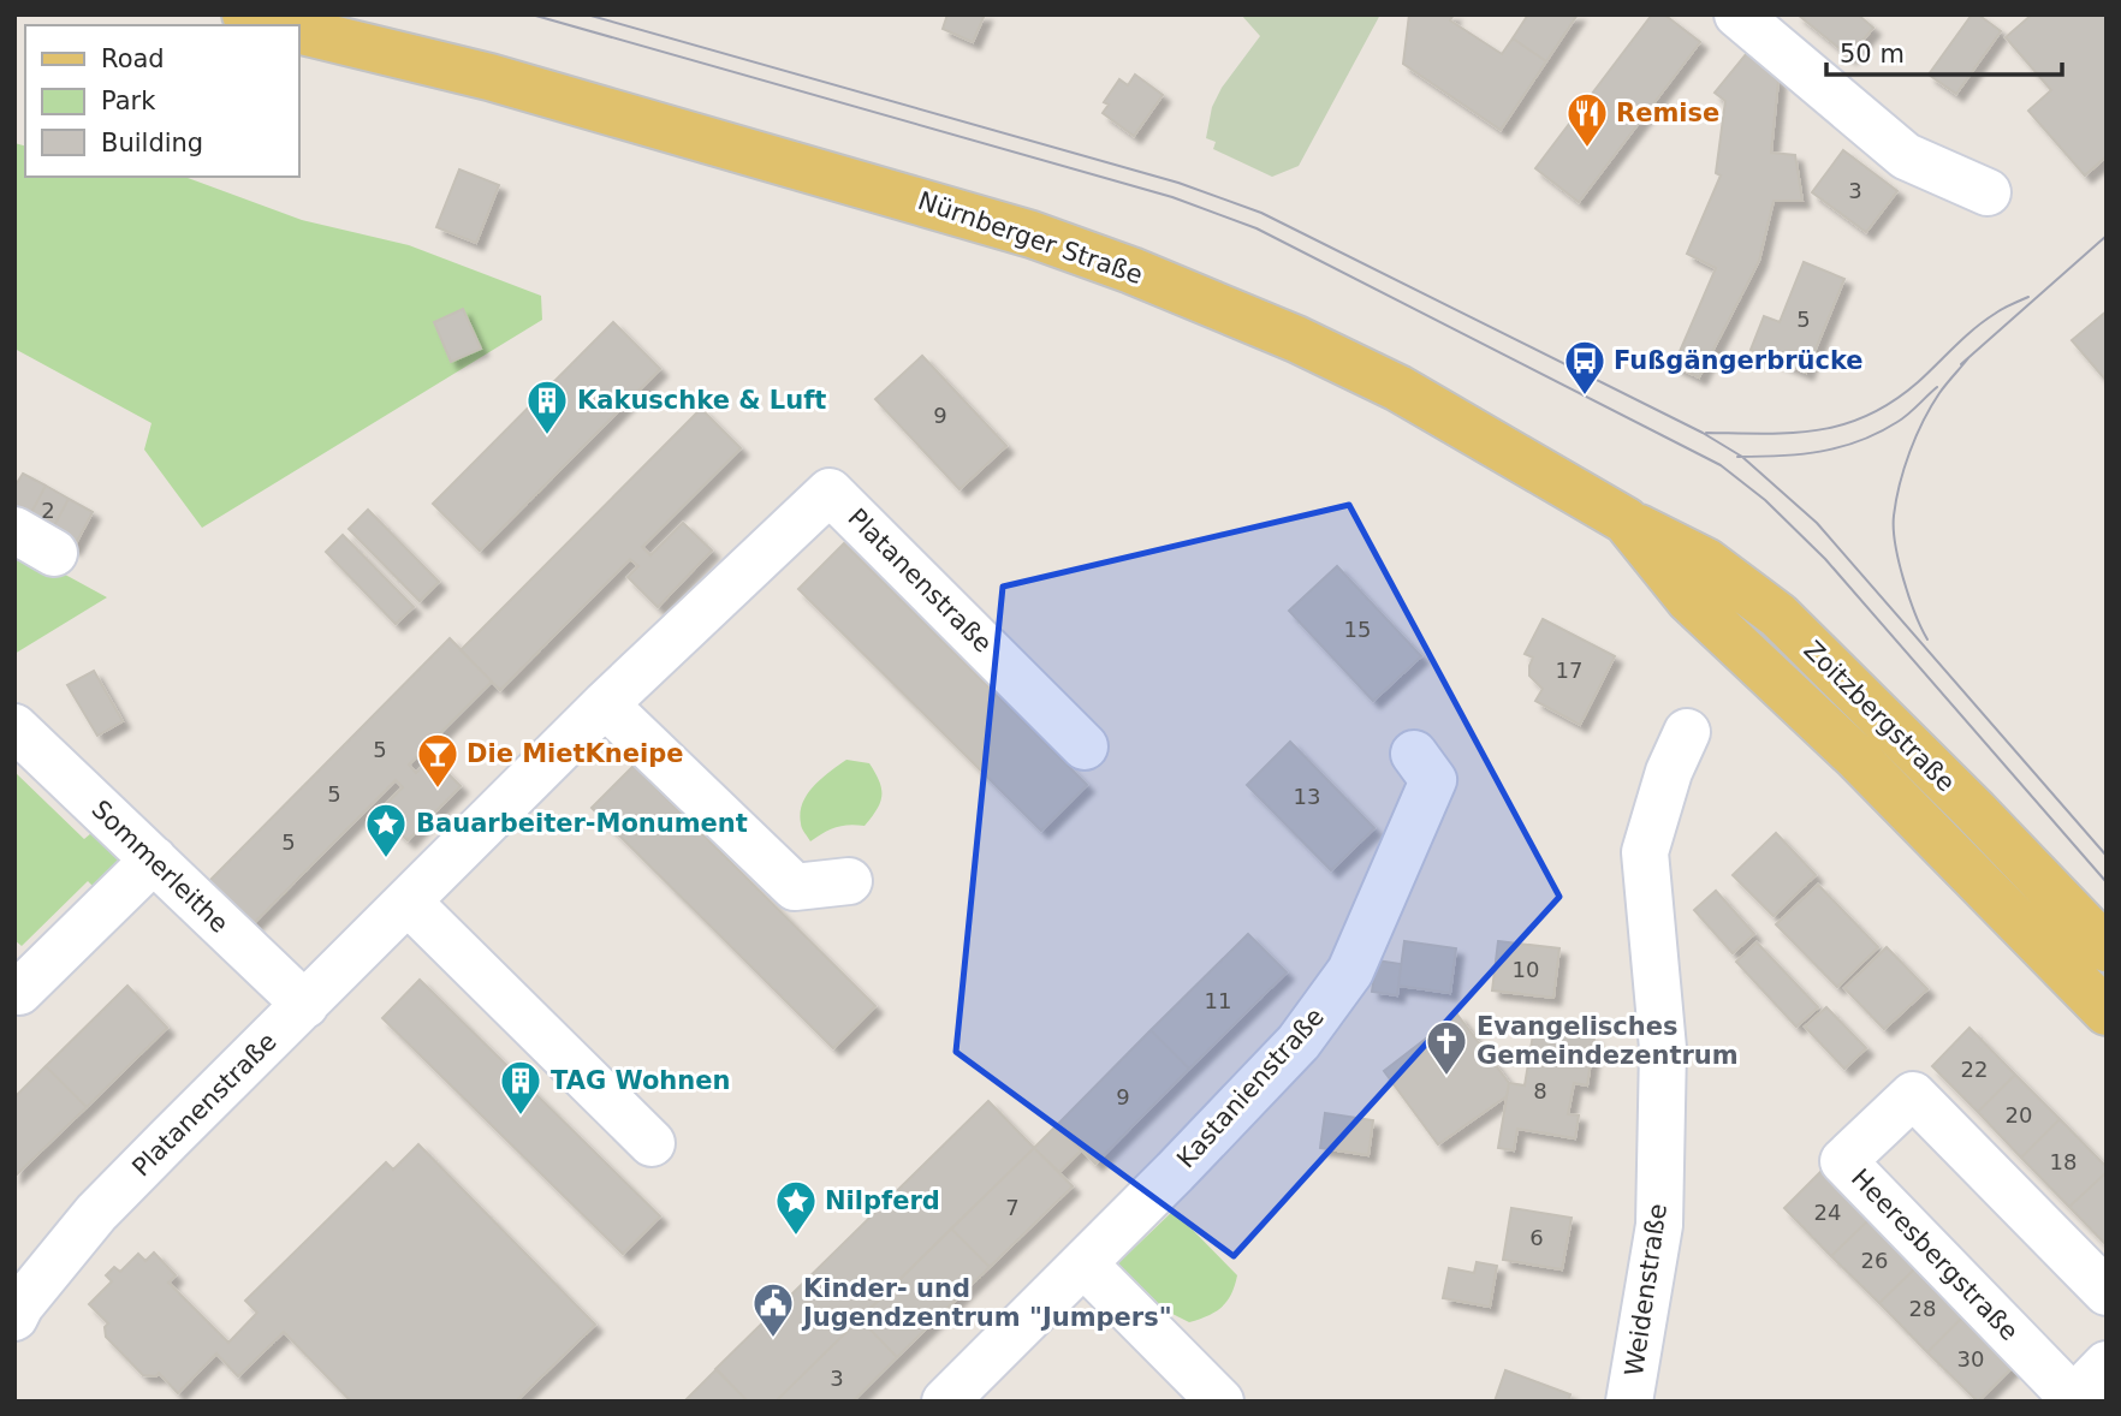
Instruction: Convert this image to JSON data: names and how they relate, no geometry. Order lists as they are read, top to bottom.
{
  "streets": {
    "main road": ["Nürnberger Straße", "Zoitzbergstraße"],
    "street": [
      "Platanenstraße",
      "Sommerleithe",
      "Kastanienstraße",
      "Heeresbergstraße",
      "Weidenstraße"
    ]
  },
  "crossings": [
    ["Nürnberger Straße", "Zoitzbergstraße"],
    ["Platanenstraße", "Sommerleithe"]
  ],
  "places": {
    "restaurant": ["Remise"],
    "bus stop": ["Fußgängerbrücke"],
    "building": ["Kakuschke & Luft", "TAG Wohnen"],
    "bar": ["Die MietKneipe"],
    "place": ["Bauarbeiter-Monument", "Nilpferd"],
    "church": ["Evangelisches Gemeindezentrum"],
    "public building": ["Kinder- und Jugendzentrum \"Jumpers\""]
  },
  "house_numbers": [
    "3",
    "5",
    "9",
    "2",
    "15",
    "17",
    "5",
    "5",
    "13",
    "5",
    "10",
    "11",
    "22",
    "8",
    "9",
    "20",
    "18",
    "7",
    "24",
    "6",
    "26",
    "28",
    "30",
    "3"
  ],
  "legend": ["Road", "Park", "Building"],
  "scale_bar": "50 m"
}
